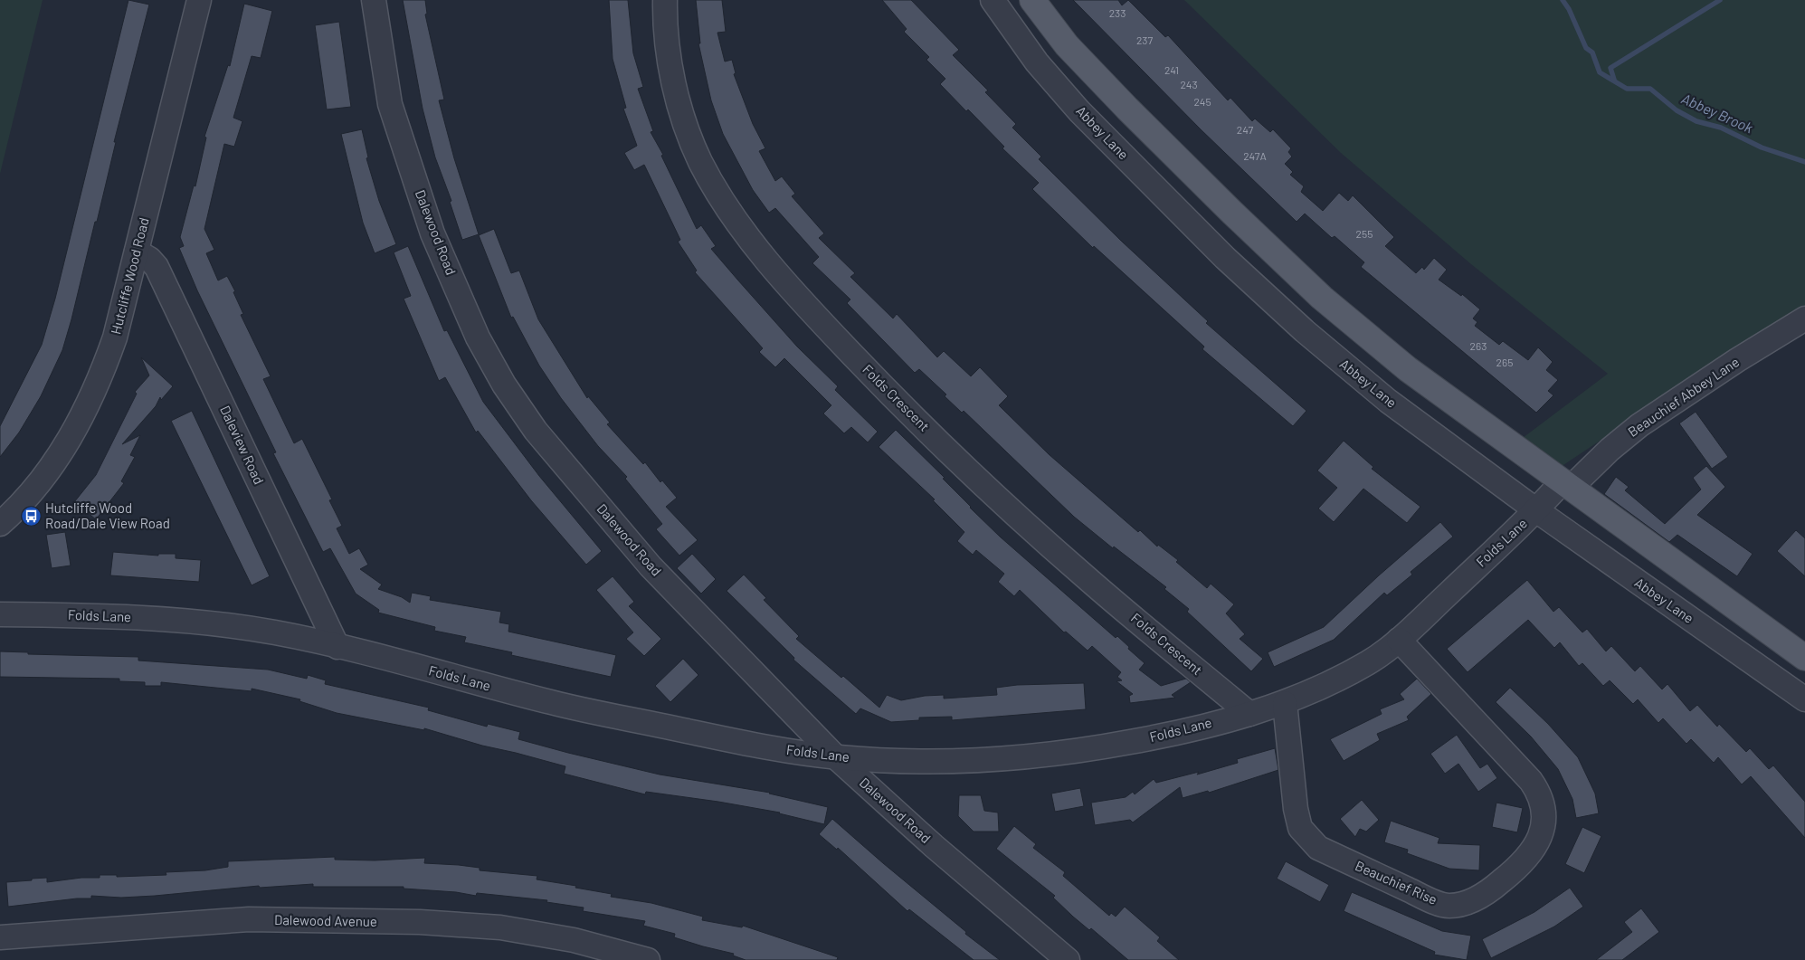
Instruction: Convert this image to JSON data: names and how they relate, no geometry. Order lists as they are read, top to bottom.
{
  "streets": {
    "street": [
      "Abbey Lane",
      "Dalewood Road",
      "Hutcliffe Wood Road",
      "Beauchief Abbey Lane",
      "Folds Crescent",
      "Daleview Road",
      "Folds Lane",
      "Beauchief Rise",
      "Dalewood Avenue"
    ]
  },
  "crossings": [
    ["Abbey Lane", "Folds Lane"],
    ["Dalewood Road", "Folds Lane"],
    ["Hutcliffe Wood Road", "Daleview Road"],
    ["Beauchief Abbey Lane", "Folds Lane"],
    ["Folds Crescent", "Folds Lane"],
    ["Daleview Road", "Folds Lane"],
    ["Folds Lane", "Beauchief Rise"]
  ],
  "water": ["Abbey Brook"],
  "places": {
    "bus stop": ["Hutcliffe Wood Road/Dale View Road"]
  },
  "house_numbers": [
    "233",
    "237",
    "241",
    "243",
    "245",
    "247",
    "247A",
    "255",
    "263",
    "265"
  ]
}
